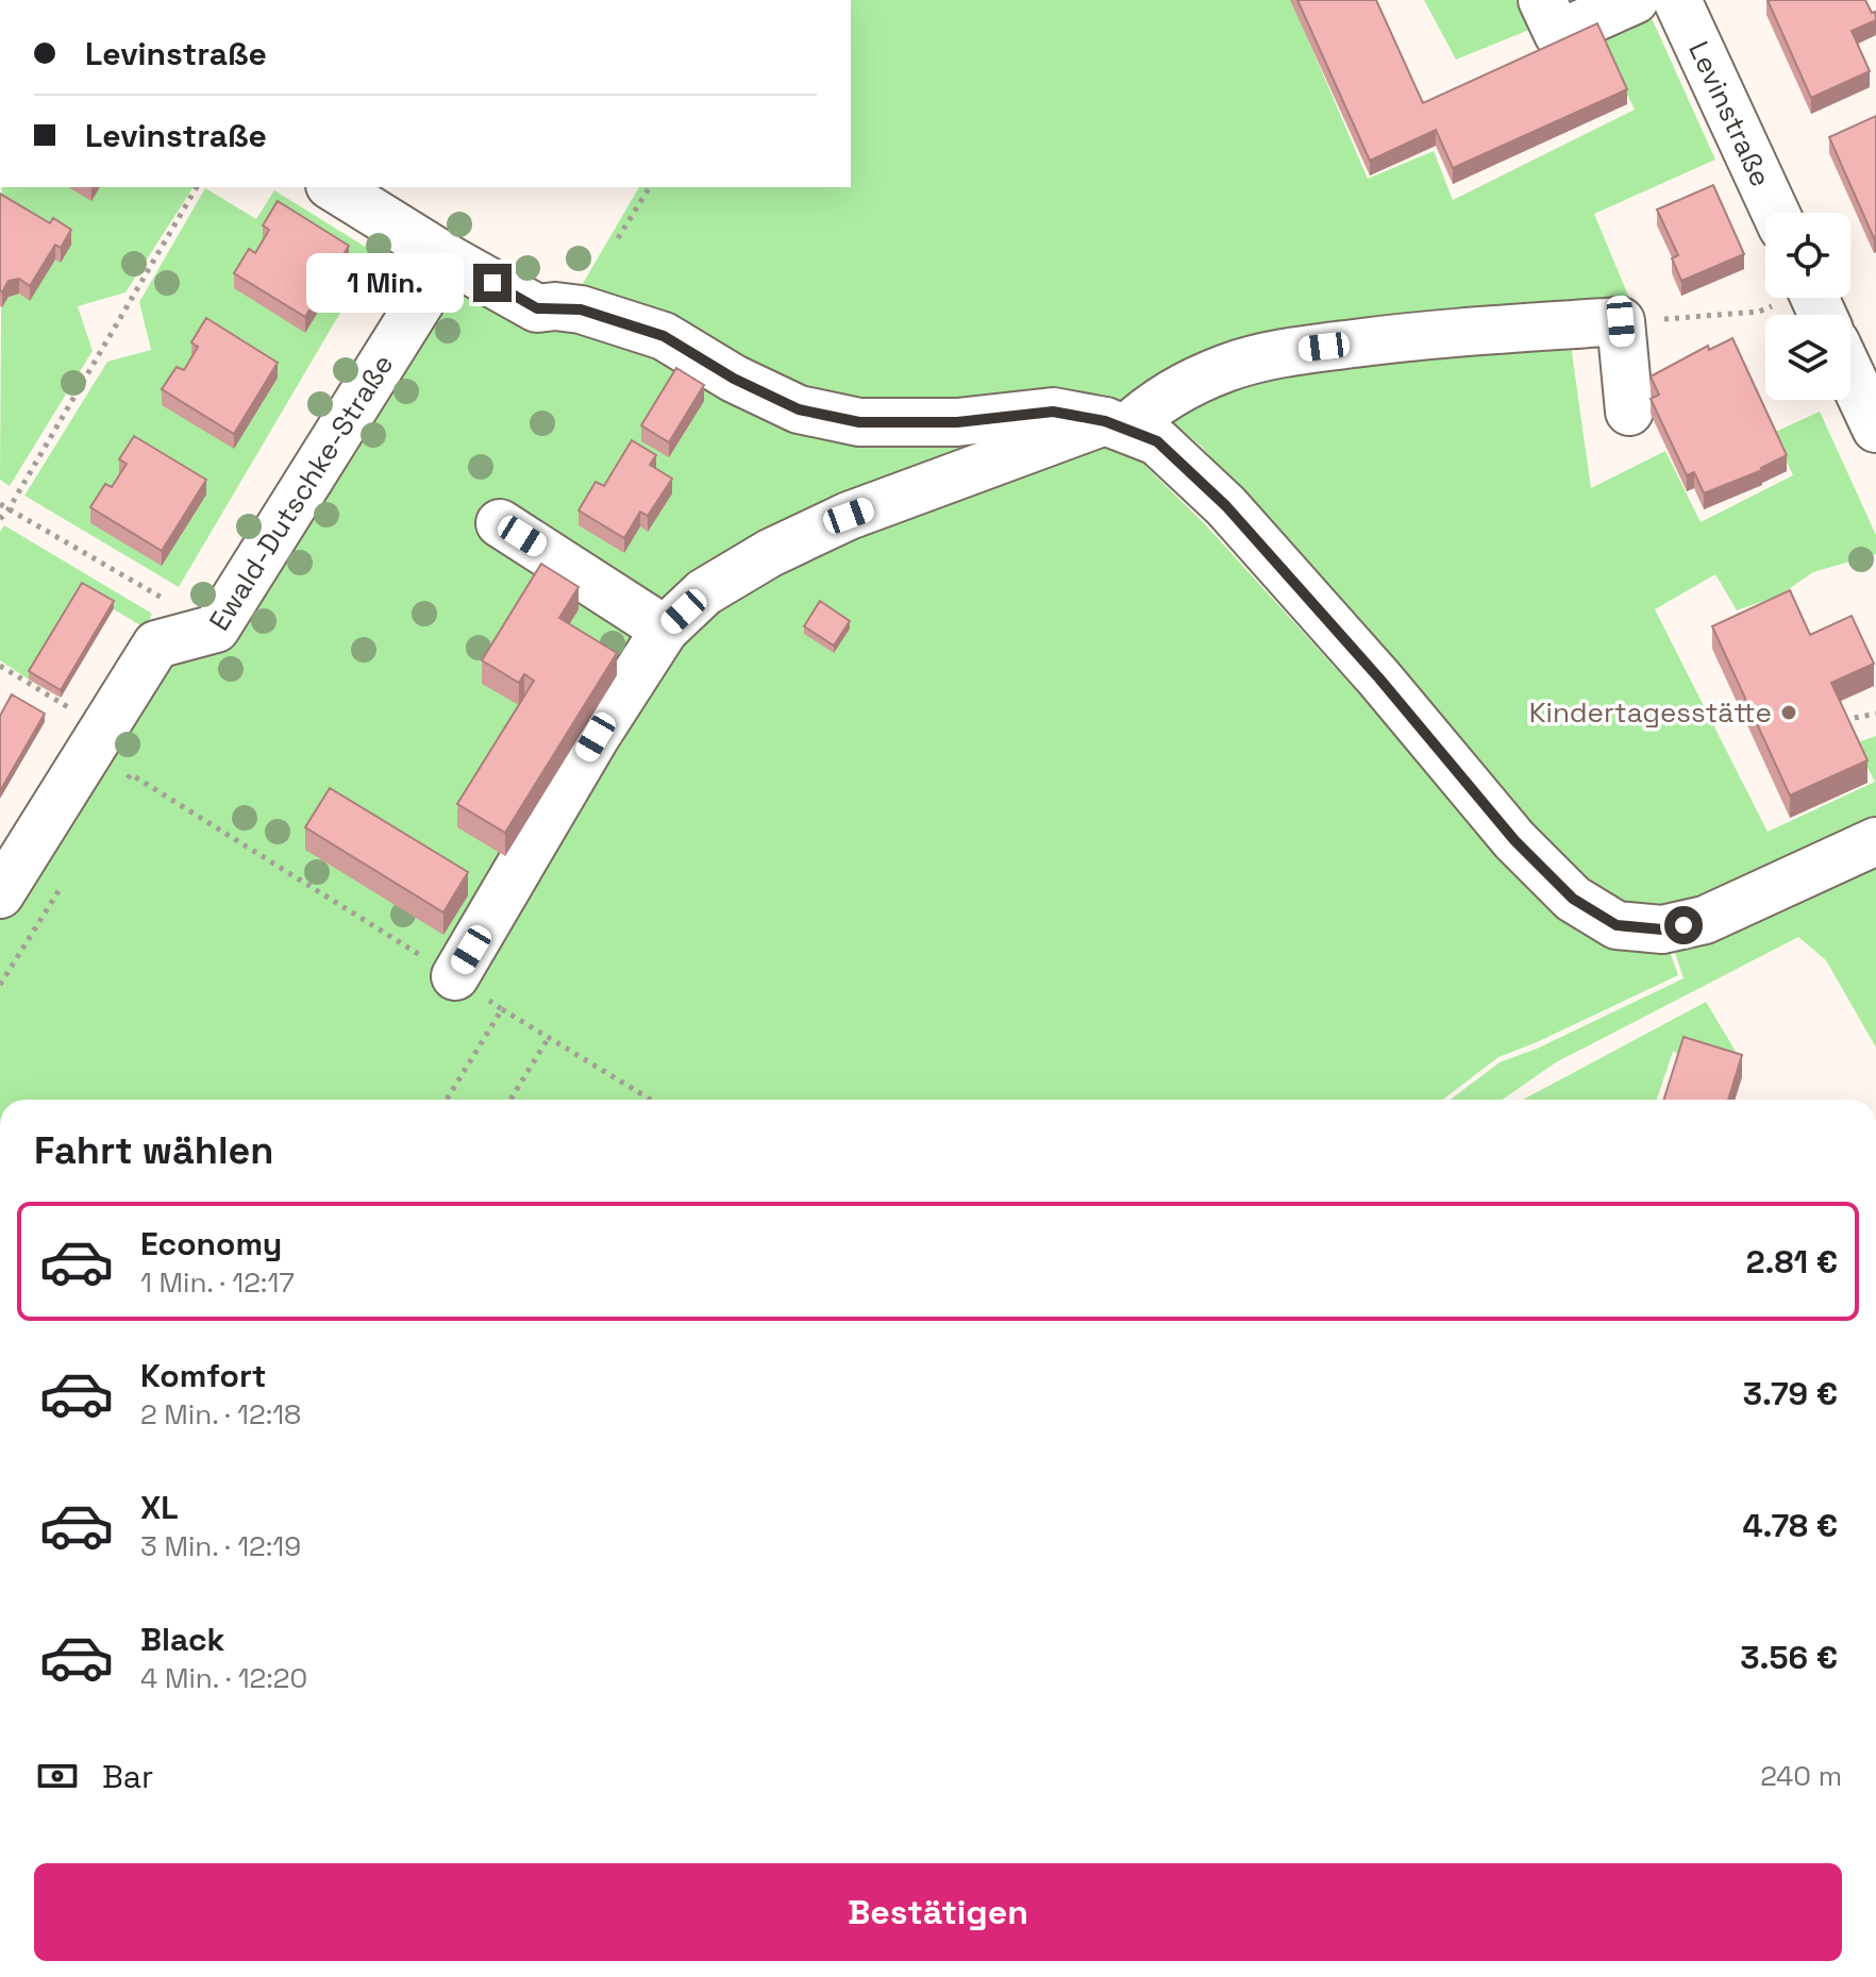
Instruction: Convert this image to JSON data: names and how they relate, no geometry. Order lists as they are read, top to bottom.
{
  "streets": {
    "street": ["Levinstraße", "Ewald-Dutschke-Straße"]
  },
  "places": ["Kindertagesstätte"],
  "page": {
    "banner": ["Levinstraße", "Levinstraße"],
    "bubble": "1 Min.",
    "heading": "Fahrt wählen",
    "list": [
      {
        "name": "Economy",
        "note": "1 Min. · 12:17",
        "value": "2.81 €"
      },
      {
        "name": "Komfort",
        "note": "2 Min. · 12:18",
        "value": "3.79 €"
      },
      {
        "name": "XL",
        "note": "3 Min. · 12:19",
        "value": "4.78 €"
      },
      {
        "name": "Black",
        "note": "4 Min. · 12:20",
        "value": "3.56 €"
      }
    ],
    "pay": ["Bar", "240 m"],
    "buttons": "Bestätigen"
  }
}
